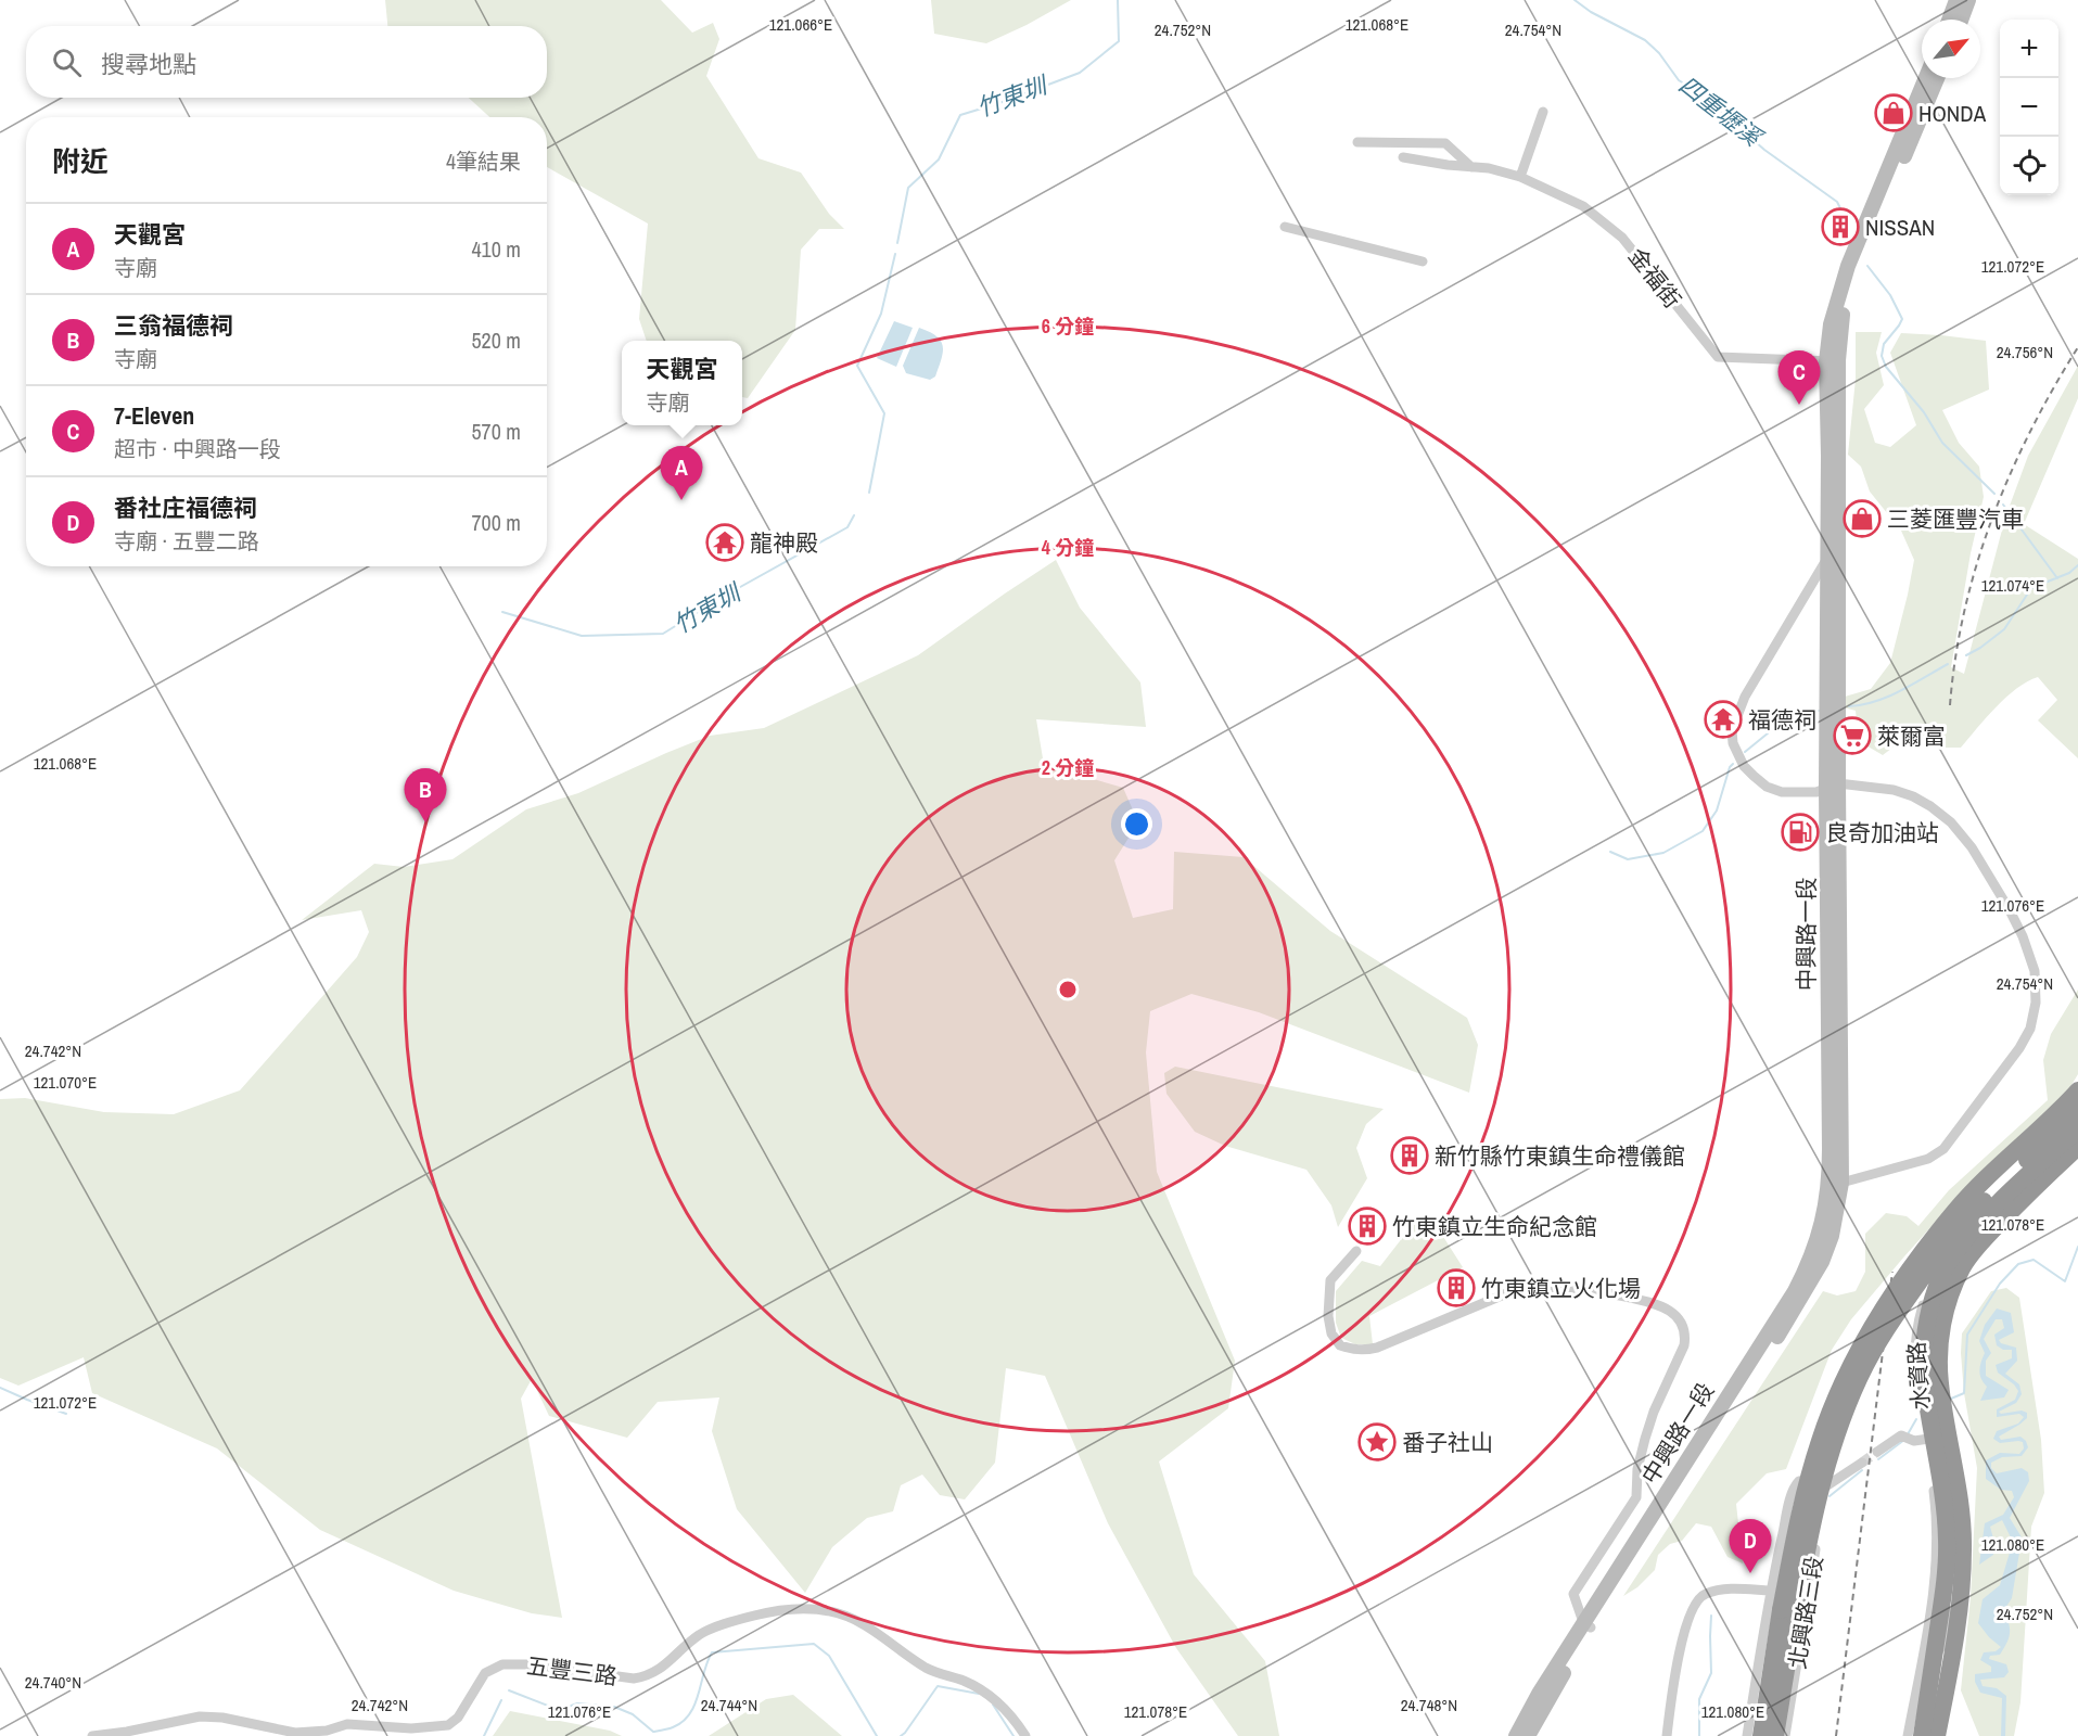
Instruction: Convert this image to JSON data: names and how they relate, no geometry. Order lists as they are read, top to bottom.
{
  "streets": {
    "main road": ["中興路一段"],
    "street": [
      "金福街",
      "水資路",
      "北興路三段",
      "五豐三路"
    ]
  },
  "crossings": [
    ["金福街", "中興路一段"]
  ],
  "water": ["竹東圳", "四重壢溪"],
  "places": {
    "shop": ["HONDA", "三菱匯豐汽車"],
    "building": [
      "NISSAN",
      "新竹縣竹東鎮生命禮儀館",
      "竹東鎮立生命紀念館",
      "竹東鎮立火化場"
    ],
    "temple": ["龍神殿", "福德祠"],
    "supermarket": ["萊爾富"],
    "fuel station": ["良奇加油站"],
    "place": ["番子社山"]
  },
  "north": "top right",
  "page": {
    "map_buttons": ["+", "−"],
    "search": "搜尋地點",
    "heading": ["附近", "4筆結果"],
    "list": [
      {
        "mark": "A",
        "name": "天觀宮",
        "note": "寺廟",
        "value": "410 m"
      },
      {
        "mark": "B",
        "name": "三翁福德祠",
        "note": "寺廟",
        "value": "520 m"
      },
      {
        "mark": "C",
        "name": "7-Eleven",
        "note": "超市 · 中興路一段",
        "value": "570 m"
      },
      {
        "mark": "D",
        "name": "番社庄福德祠",
        "note": "寺廟 · 五豐二路",
        "value": "700 m"
      }
    ],
    "popup": ["天觀宮", "寺廟"],
    "pins": [
      "C",
      "A",
      "B",
      "D"
    ]
  },
  "coordinates": [
    "121.066°E",
    "121.068°E",
    "24.752°N",
    "24.754°N",
    "121.072°E",
    "24.756°N",
    "121.074°E",
    "121.076°E",
    "24.742°N",
    "121.070°E",
    "121.078°E",
    "121.080°E",
    "24.740°N",
    "24.744°N",
    "24.748°N"
  ],
  "rings": ["6 分鐘", "4 分鐘", "2 分鐘"]
}
